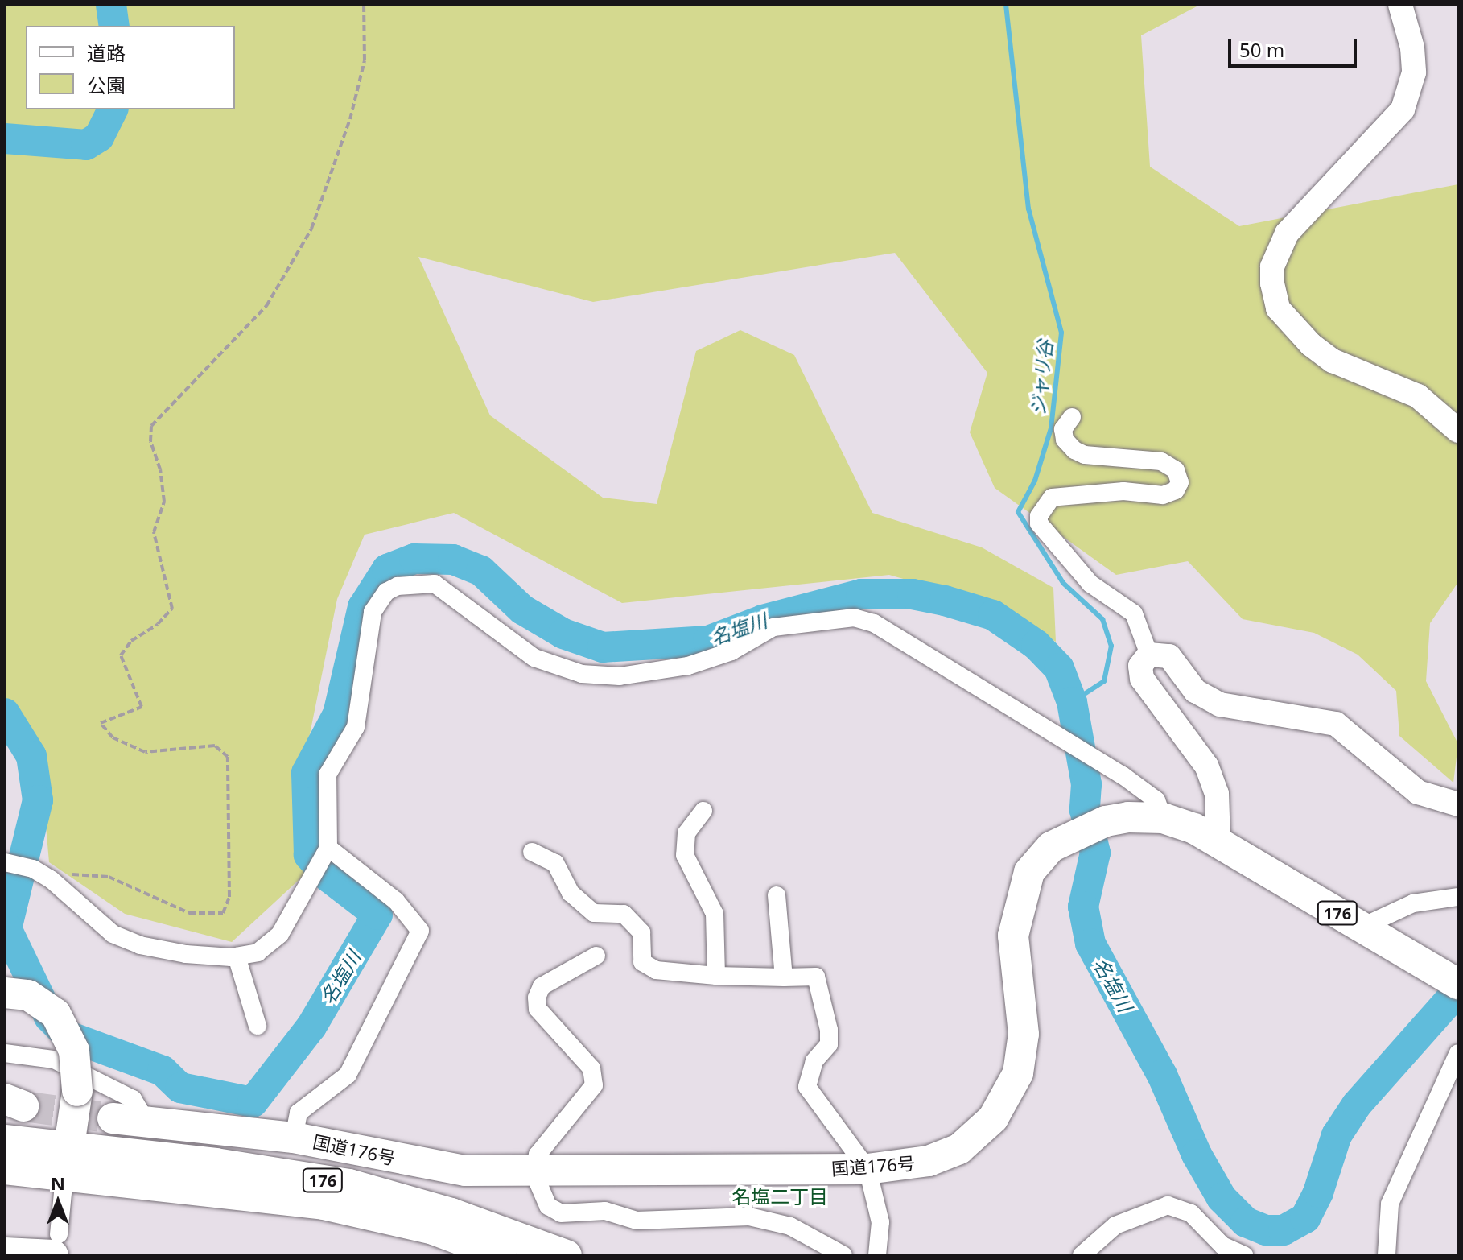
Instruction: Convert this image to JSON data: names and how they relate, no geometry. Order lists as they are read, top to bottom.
{
  "streets": {
    "highway": ["176", "国道176号"]
  },
  "districts": ["名塩二丁目"],
  "water": ["ジャリ谷", "名塩川"],
  "legend": ["道路", "公園"],
  "scale_bar": "50 m",
  "north": "top"
}
